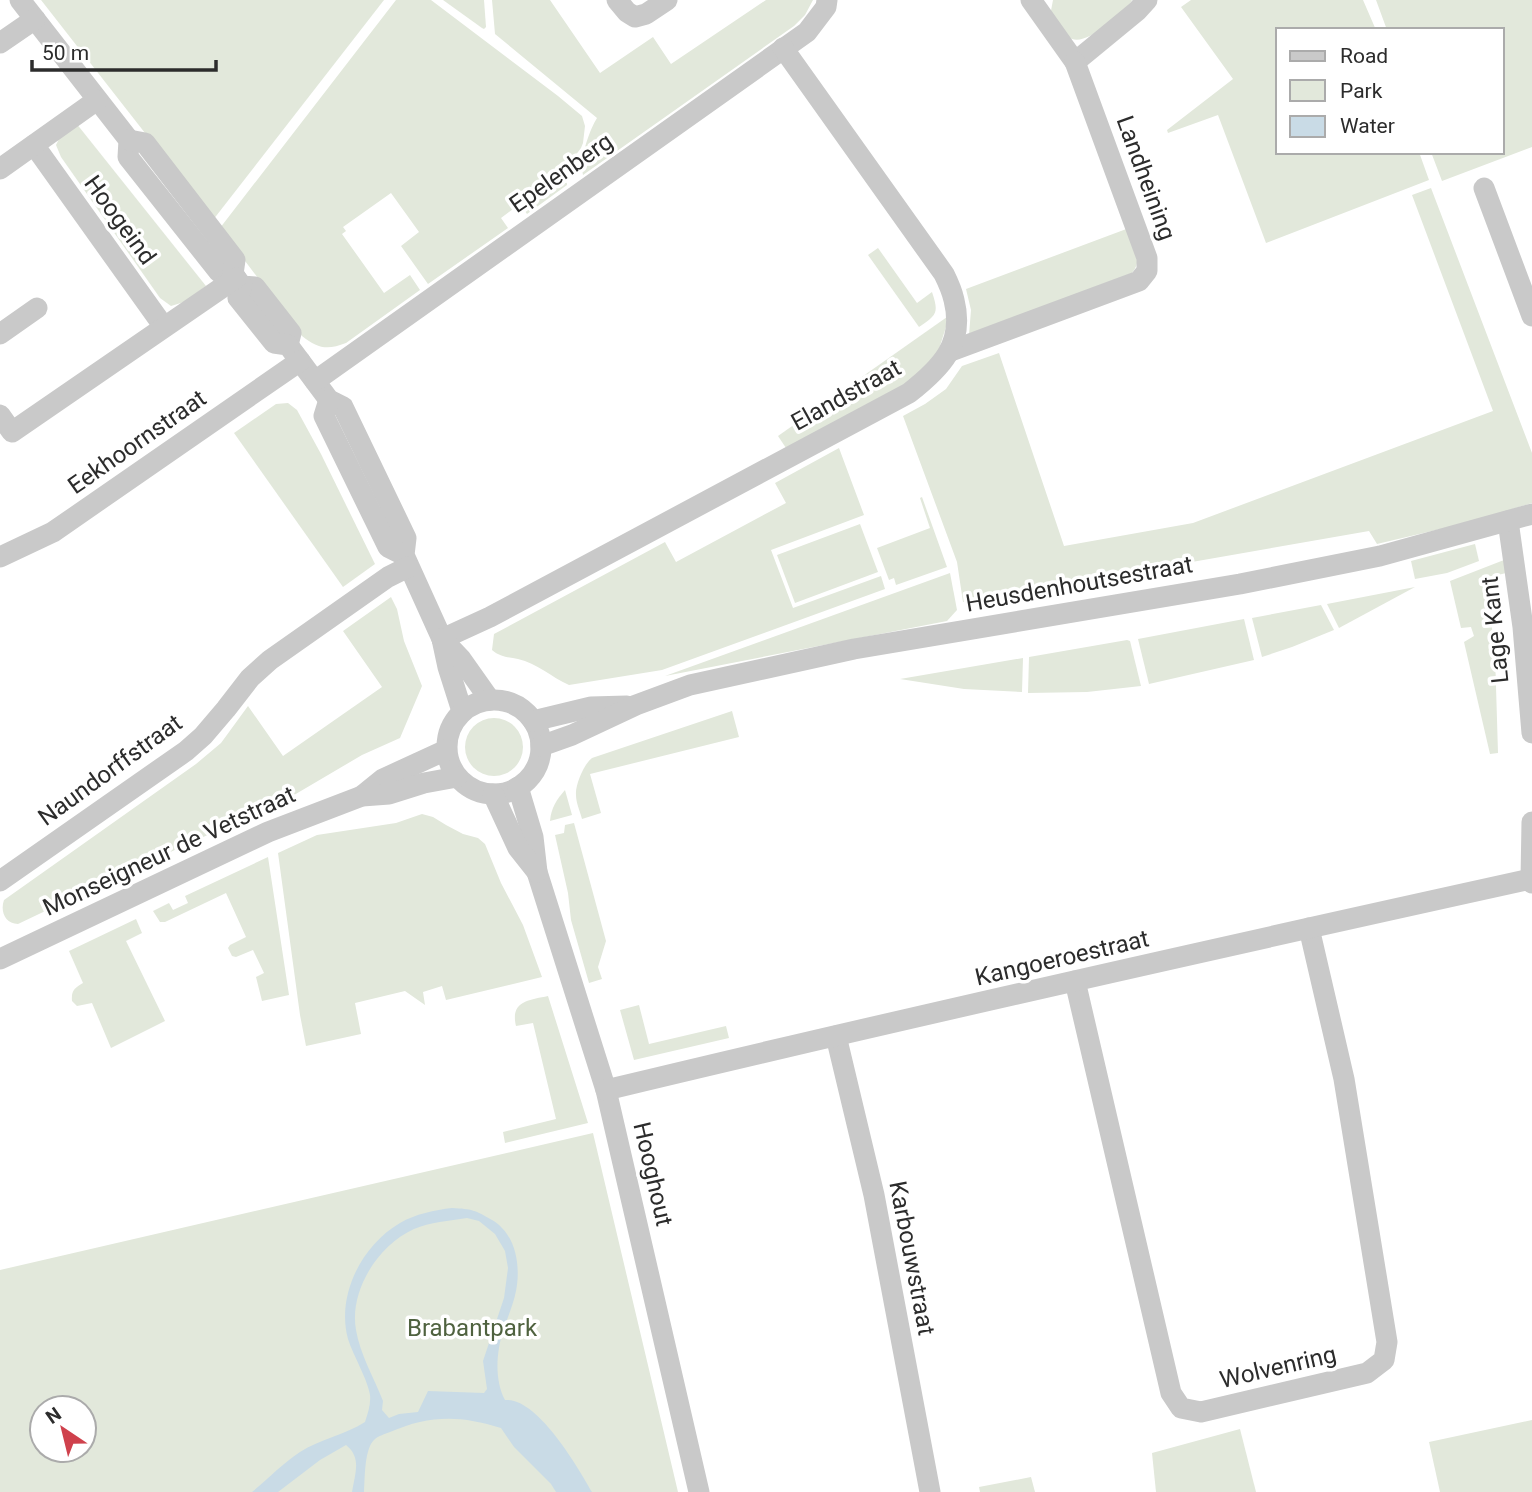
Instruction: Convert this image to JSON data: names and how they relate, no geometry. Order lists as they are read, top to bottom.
{
  "streets": {
    "street": [
      "Epelenberg",
      "Landheining",
      "Hoogeind",
      "Elandstraat",
      "Eekhoornstraat",
      "Heusdenhoutsestraat",
      "Lage Kant",
      "Naundorffstraat",
      "Monseigneur de Vetstraat",
      "Kangoeroestraat",
      "Hooghout",
      "Karbouwstraat",
      "Wolvenring"
    ]
  },
  "crossings": [
    ["Landheining", "Elandstraat"],
    ["Heusdenhoutsestraat", "Lage Kant"],
    ["Heusdenhoutsestraat", "Monseigneur de Vetstraat"],
    ["Heusdenhoutsestraat", "Hooghout"],
    ["Monseigneur de Vetstraat", "Hooghout"],
    ["Kangoeroestraat", "Hooghout"],
    ["Kangoeroestraat", "Karbouwstraat"],
    ["Kangoeroestraat", "Wolvenring"]
  ],
  "parks": ["Brabantpark"],
  "legend": ["Road", "Park", "Water"],
  "scale_bar": "50 m",
  "north": "top left"
}
